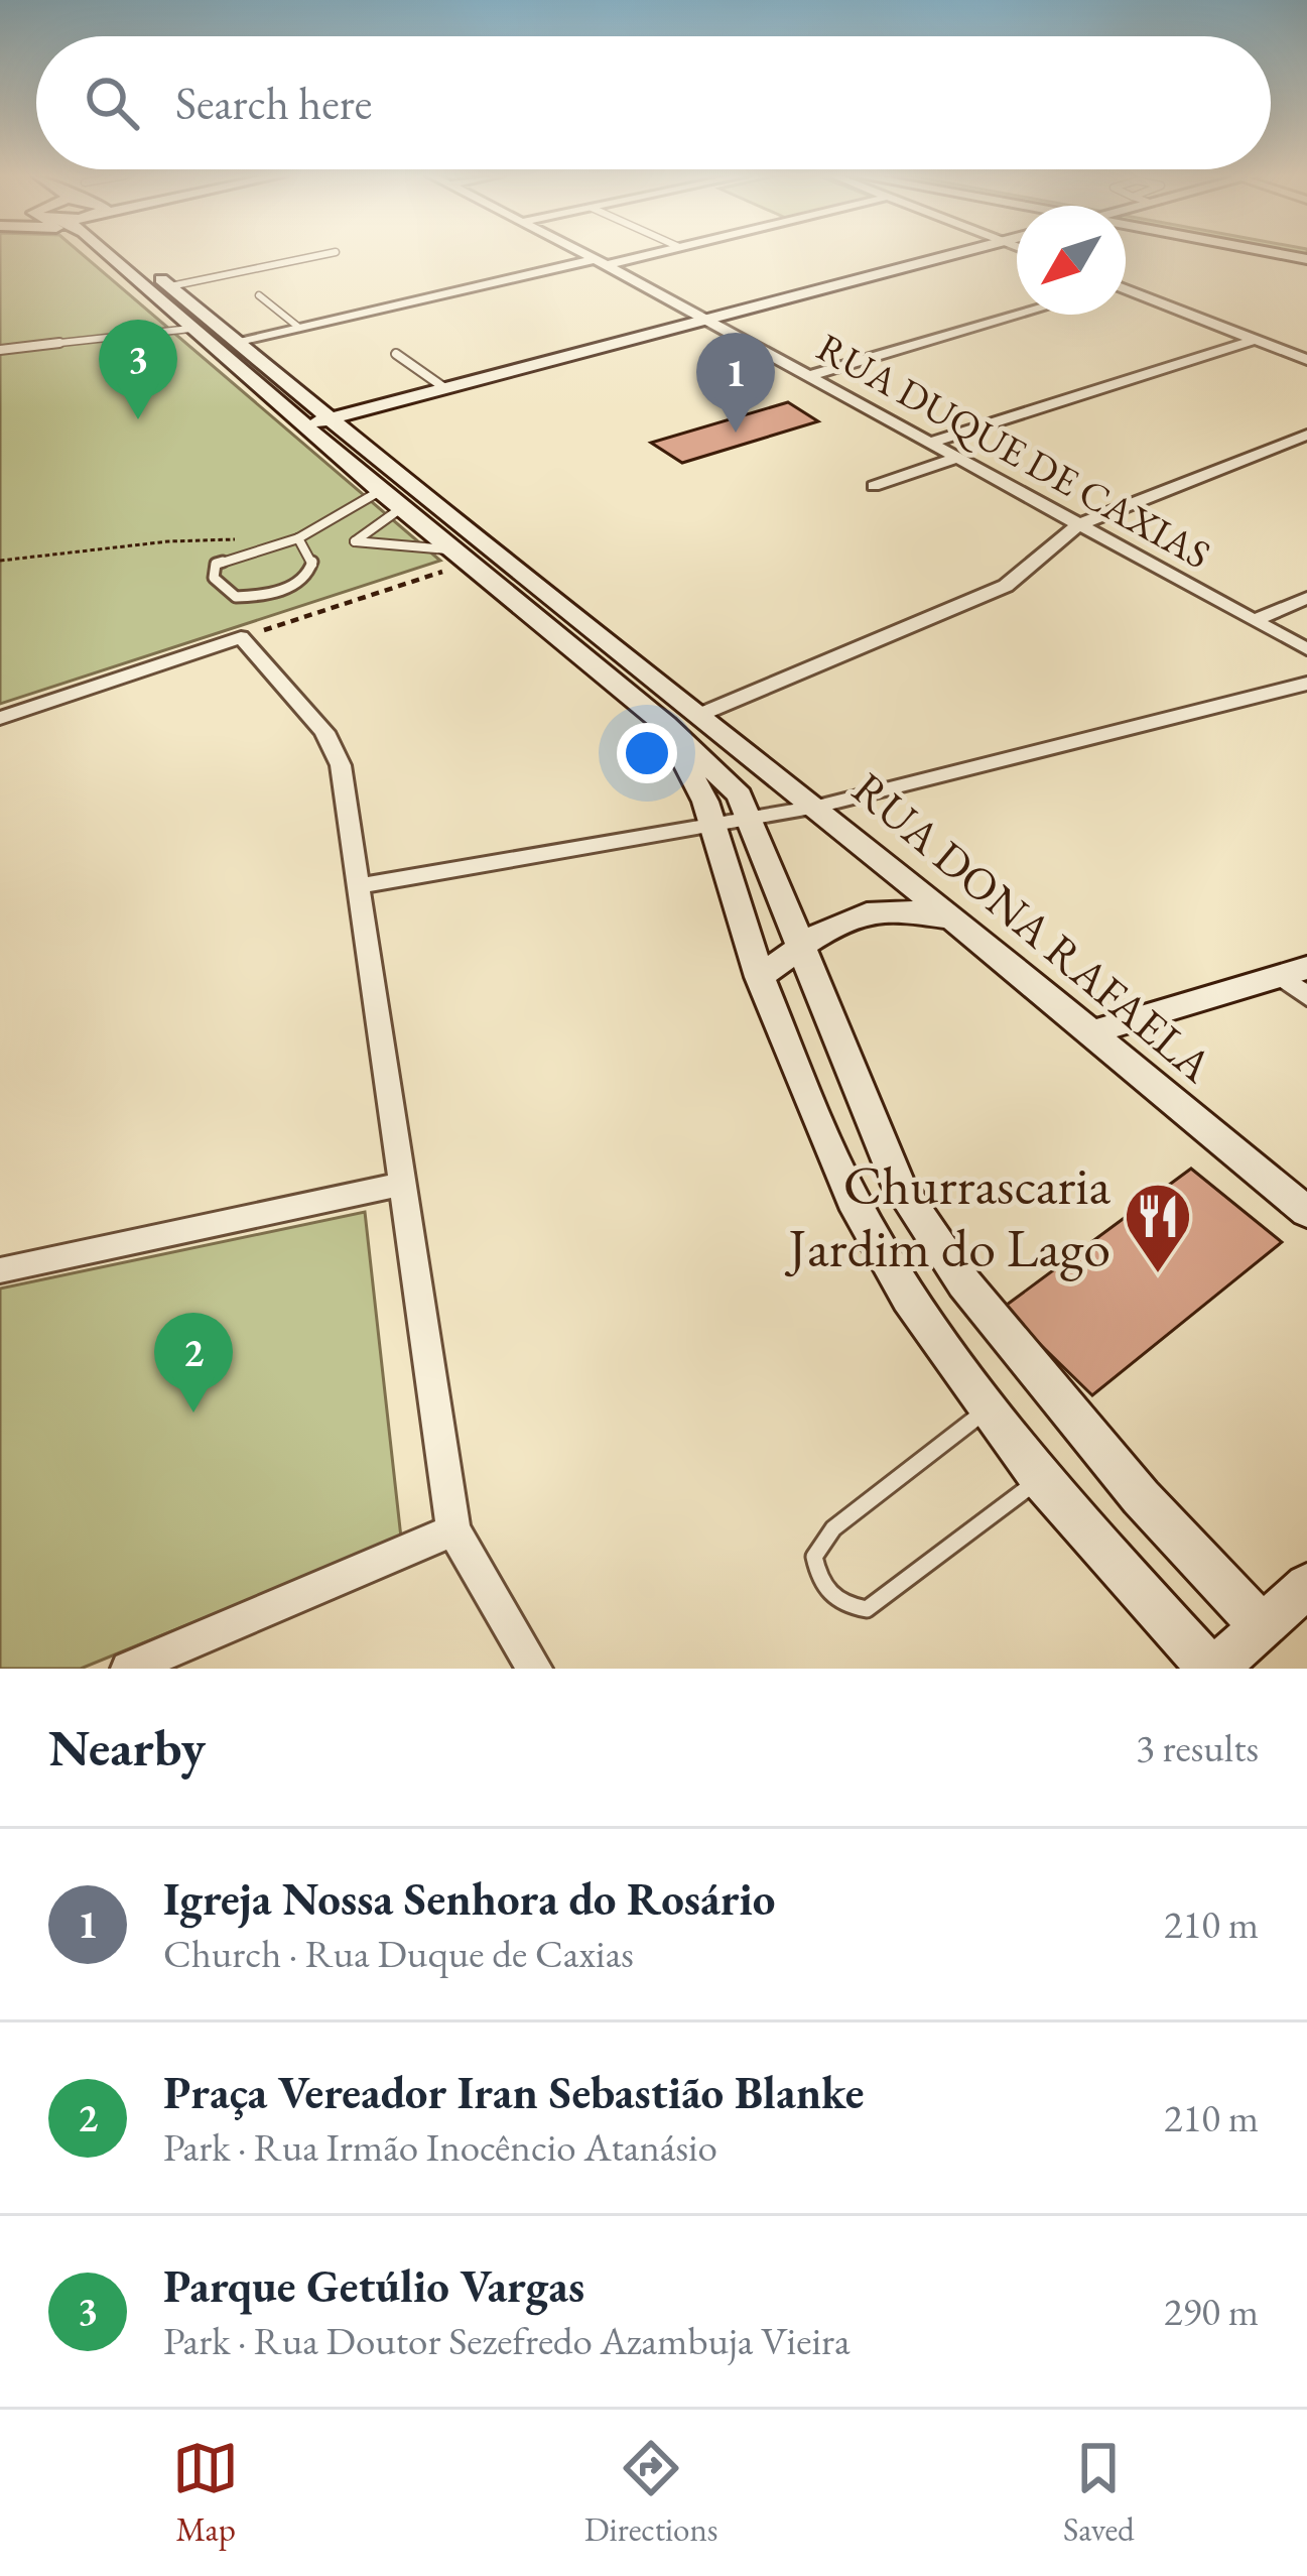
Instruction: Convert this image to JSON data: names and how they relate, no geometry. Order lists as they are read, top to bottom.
{
  "streets": {
    "main road": ["RUA DONA RAFAELA"],
    "street": ["RUA DUQUE DE CAXIAS"]
  },
  "places": {
    "restaurant": ["Churrascaria Jardim do Lago"]
  },
  "north": "bottom left",
  "page": {
    "search": "Search here",
    "pins": ["3", "1", "2"],
    "heading": ["Nearby", "3 results"],
    "list": [
      {
        "mark": "1",
        "name": "Igreja Nossa Senhora do Rosário",
        "note": "Church · Rua Duque de Caxias",
        "value": "210 m"
      },
      {
        "mark": "2",
        "name": "Praça Vereador Iran Sebastião Blanke",
        "note": "Park · Rua Irmão Inocêncio Atanásio",
        "value": "210 m"
      },
      {
        "mark": "3",
        "name": "Parque Getúlio Vargas",
        "note": "Park · Rua Doutor Sezefredo Azambuja Vieira",
        "value": "290 m"
      }
    ],
    "nav": ["Map", "Directions", "Saved"]
  }
}
